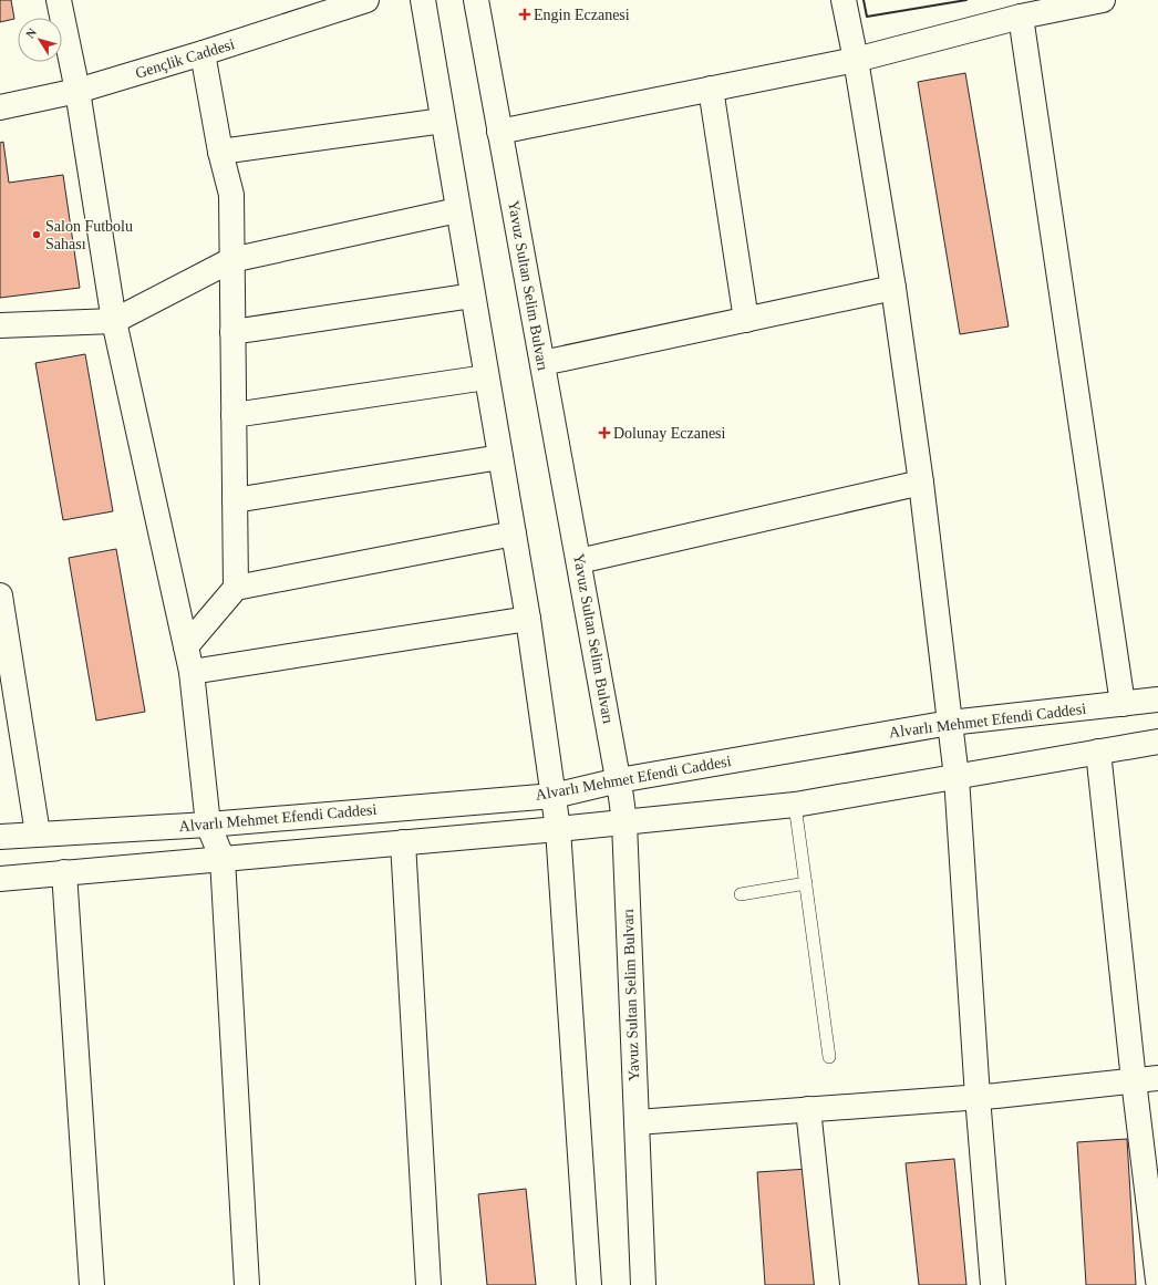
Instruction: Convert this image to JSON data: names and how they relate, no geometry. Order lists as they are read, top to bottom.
{
  "streets": {
    "street": ["Gençlik Caddesi", "Yavuz Sultan Selim Bulvarı", "Alvarlı Mehmet Efendi Caddesi"]
  },
  "crossings": [
    ["Yavuz Sultan Selim Bulvarı", "Alvarlı Mehmet Efendi Caddesi"]
  ],
  "places": {
    "health": ["Engin Eczanesi", "Dolunay Eczanesi"],
    "other": ["Salon Futbolu Sahası"]
  },
  "north": "top left"
}
